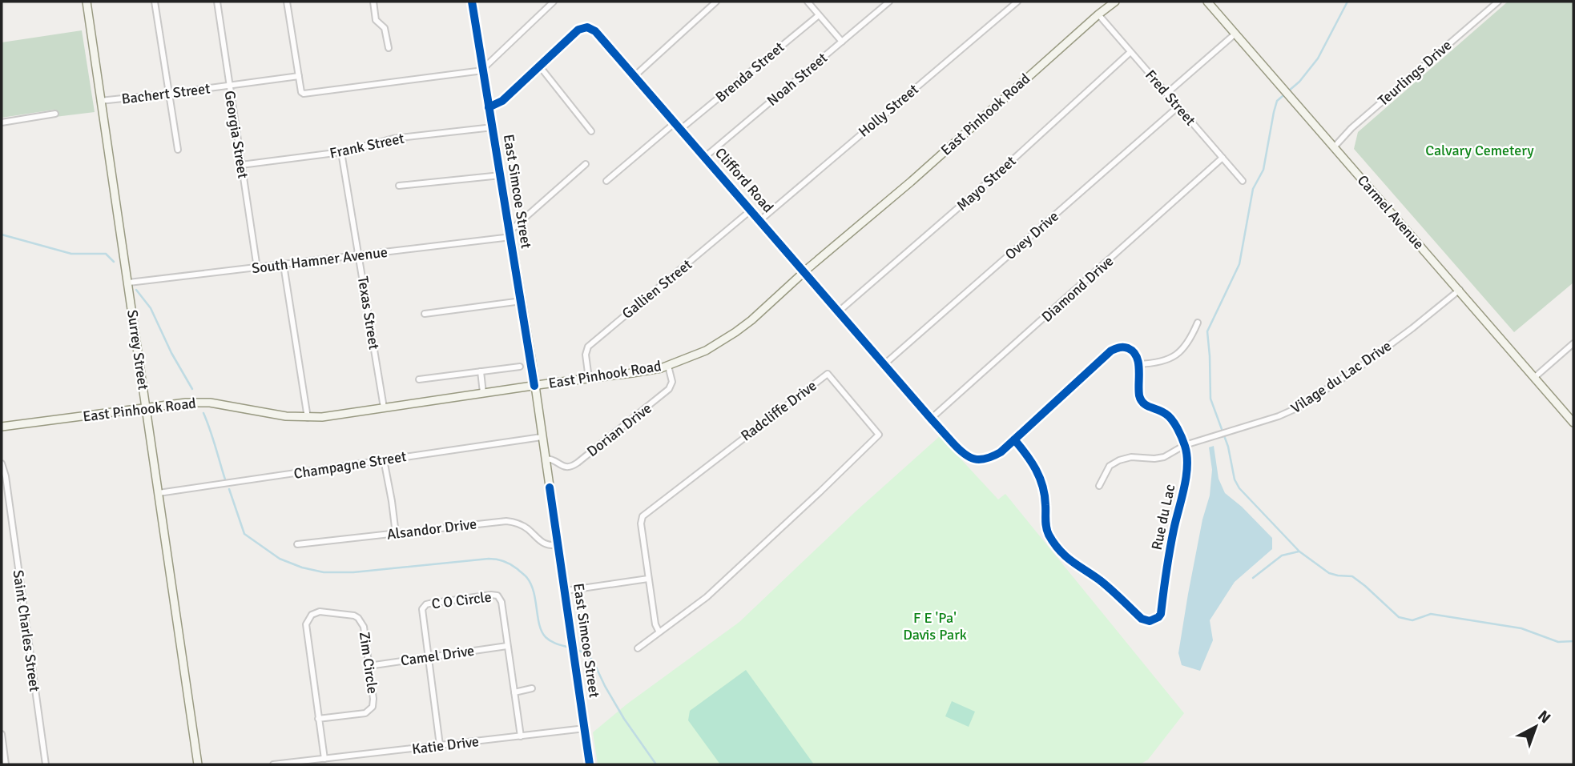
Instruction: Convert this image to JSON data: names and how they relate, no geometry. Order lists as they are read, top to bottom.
{
  "streets": {
    "main road": [
      "East Pinhook Road",
      "East Simcoe Street",
      "Carmel Avenue",
      "Surrey Street"
    ],
    "street": [
      "Brenda Street",
      "Teurlings Drive",
      "Noah Street",
      "Bachert Street",
      "Fred Street",
      "Holly Street",
      "Georgia Street",
      "Frank Street",
      "Clifford Road",
      "Mayo Street",
      "Ovey Drive",
      "South Hamner Avenue",
      "Gallien Street",
      "Diamond Drive",
      "Texas Street",
      "Vilage du Lac Drive",
      "Radcliffe Drive",
      "Dorian Drive",
      "Champagne Street",
      "Rue du Lac",
      "Alsandor Drive",
      "C O Circle",
      "Saint Charles Street",
      "Camel Drive",
      "Zim Circle",
      "Katie Drive"
    ]
  },
  "crossings": [
    ["Brenda Street", "Clifford Road"],
    ["Teurlings Drive", "Carmel Avenue"],
    ["Noah Street", "Clifford Road"],
    ["Bachert Street", "Georgia Street"],
    ["Bachert Street", "Surrey Street"],
    ["Fred Street", "East Pinhook Road"],
    ["Fred Street", "Mayo Street"],
    ["Fred Street", "Ovey Drive"],
    ["Fred Street", "Diamond Drive"],
    ["Holly Street", "Clifford Road"],
    ["East Pinhook Road", "Clifford Road"],
    ["East Pinhook Road", "East Simcoe Street"],
    ["East Pinhook Road", "Gallien Street"],
    ["East Pinhook Road", "Texas Street"],
    ["East Pinhook Road", "Surrey Street"],
    ["East Pinhook Road", "Dorian Drive"],
    ["Georgia Street", "Frank Street"],
    ["Georgia Street", "South Hamner Avenue"],
    ["Frank Street", "East Simcoe Street"],
    ["Frank Street", "Texas Street"],
    ["Clifford Road", "Mayo Street"],
    ["Clifford Road", "East Simcoe Street"],
    ["Clifford Road", "Ovey Drive"],
    ["Clifford Road", "Gallien Street"],
    ["Clifford Road", "Diamond Drive"],
    ["Clifford Road", "Rue du Lac"],
    ["East Simcoe Street", "South Hamner Avenue"],
    ["East Simcoe Street", "Dorian Drive"],
    ["East Simcoe Street", "Champagne Street"],
    ["East Simcoe Street", "Alsandor Drive"],
    ["East Simcoe Street", "Katie Drive"],
    ["Carmel Avenue", "Vilage du Lac Drive"],
    ["South Hamner Avenue", "Texas Street"],
    ["South Hamner Avenue", "Surrey Street"],
    ["Surrey Street", "Champagne Street"],
    ["Vilage du Lac Drive", "Rue du Lac"],
    ["C O Circle", "Camel Drive"],
    ["C O Circle", "Katie Drive"],
    ["Camel Drive", "Zim Circle"],
    ["Zim Circle", "Katie Drive"]
  ],
  "parks": ["Calvary Cemetery", "F E 'Pa' Davis Park"],
  "north": "top right"
}
